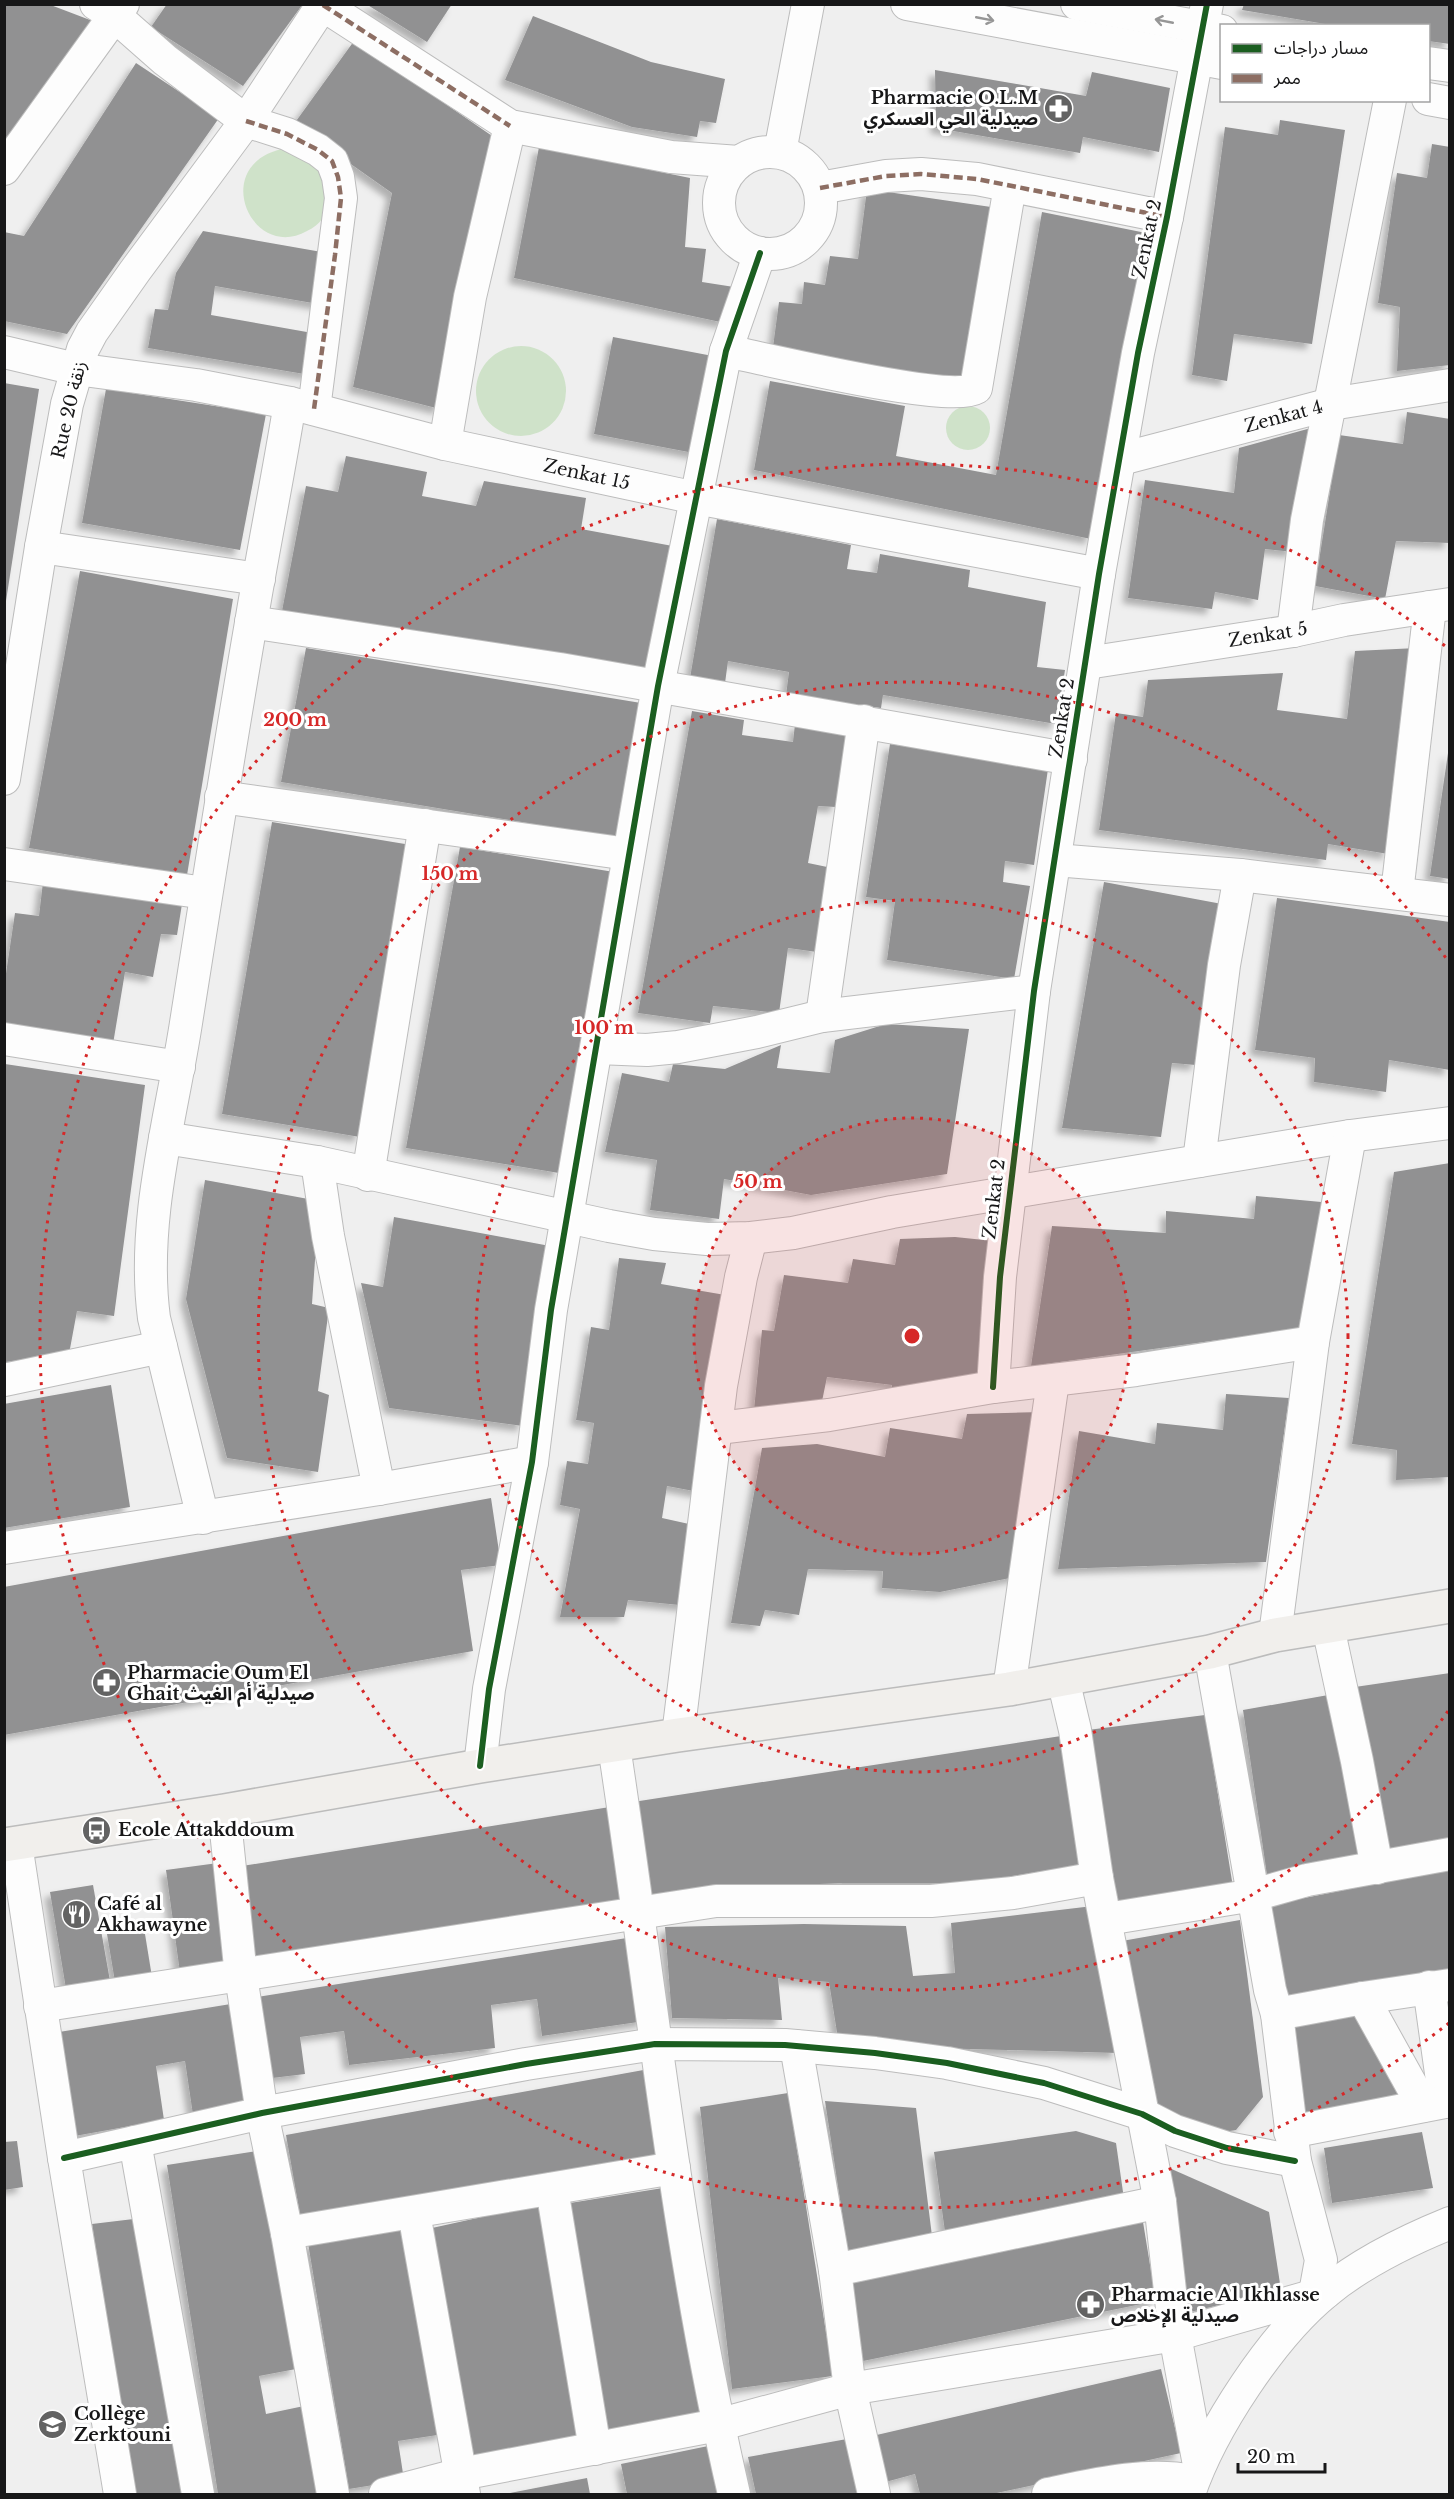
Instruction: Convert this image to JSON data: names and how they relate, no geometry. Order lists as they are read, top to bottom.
{
  "streets": {
    "street": [
      "Zenkat 2",
      "Rue 20 زنقة",
      "Zenkat 4",
      "Zenkat 15",
      "Zenkat 5"
    ]
  },
  "crossings": [
    ["Zenkat 2", "Zenkat 4"],
    ["Zenkat 2", "Zenkat 15"],
    ["Zenkat 2", "Zenkat 5"],
    ["Rue 20 زنقة", "Zenkat 15"]
  ],
  "places": {
    "pharmacy": ["Pharmacie O.L.M صيدلية الحي العسكري", "Pharmacie Oum El Ghait صيدلية أم الغيث", "Pharmacie Al Ikhlasse صيدلية الإخلاص"],
    "bus stop": ["Ecole Attakddoum"],
    "restaurant": ["Café al Akhawayne"],
    "school or university": ["Collège Zerktouni"]
  },
  "legend": ["مسار دراجات", "ممر"],
  "scale_bar": "20 m",
  "rings": [
    "200 m",
    "150 m",
    "100 m",
    "50 m"
  ]
}
